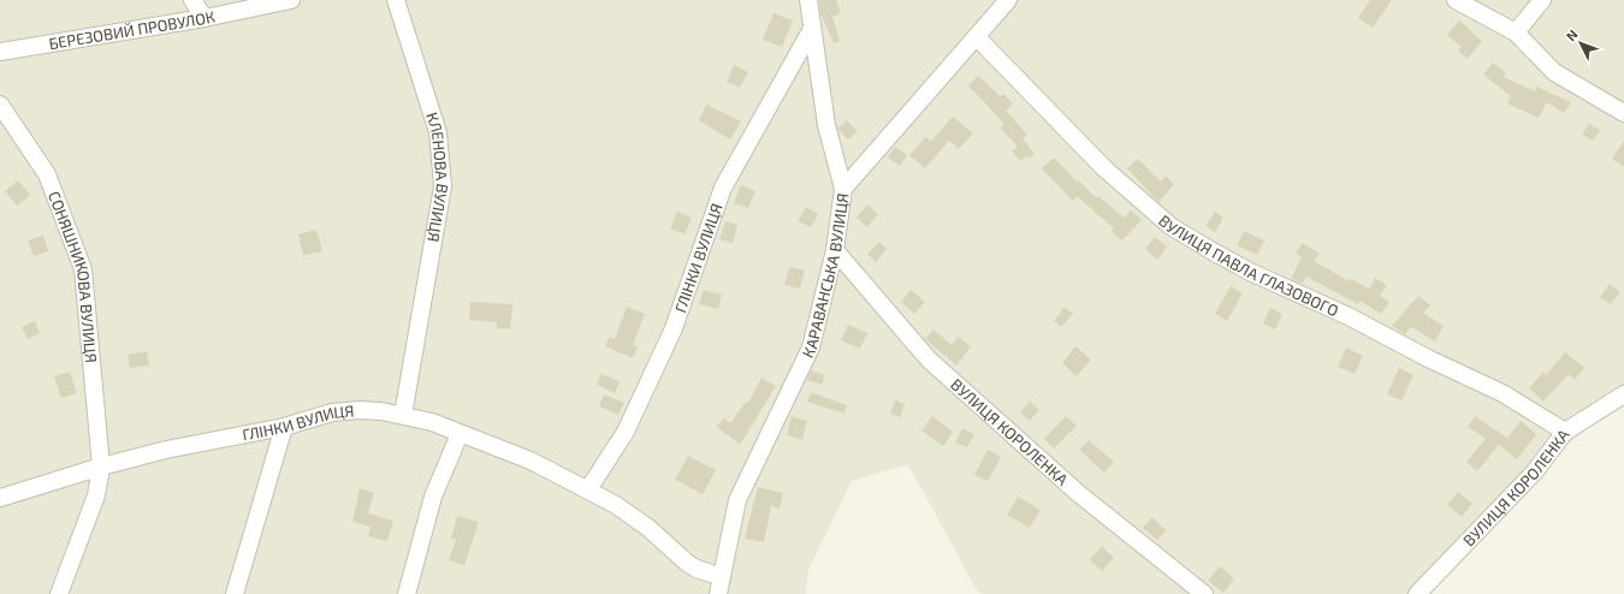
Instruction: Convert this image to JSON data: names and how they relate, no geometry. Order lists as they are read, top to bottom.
{
  "streets": {
    "street": [
      "БЕРЕЗОВИЙ ПРОВУЛОК",
      "КЛЕНОВА ВУЛИЦЯ",
      "ГЛІНКИ ВУЛИЦЯ",
      "ВУЛИЦЯ ПАВЛА ГЛАЗОВОГО",
      "КАРАВАНСЬКА ВУЛИЦЯ",
      "СОНЯШНИКОВА ВУЛИЦЯ",
      "ВУЛИЦЯ КОРОЛЕНКА"
    ]
  },
  "crossings": [
    ["КЛЕНОВА ВУЛИЦЯ", "ГЛІНКИ ВУЛИЦЯ"],
    ["ГЛІНКИ ВУЛИЦЯ", "КАРАВАНСЬКА ВУЛИЦЯ"],
    ["ГЛІНКИ ВУЛИЦЯ", "СОНЯШНИКОВА ВУЛИЦЯ"],
    ["ВУЛИЦЯ ПАВЛА ГЛАЗОВОГО", "КАРАВАНСЬКА ВУЛИЦЯ"],
    ["ВУЛИЦЯ ПАВЛА ГЛАЗОВОГО", "ВУЛИЦЯ КОРОЛЕНКА"],
    ["КАРАВАНСЬКА ВУЛИЦЯ", "ВУЛИЦЯ КОРОЛЕНКА"]
  ],
  "north": "top left"
}
